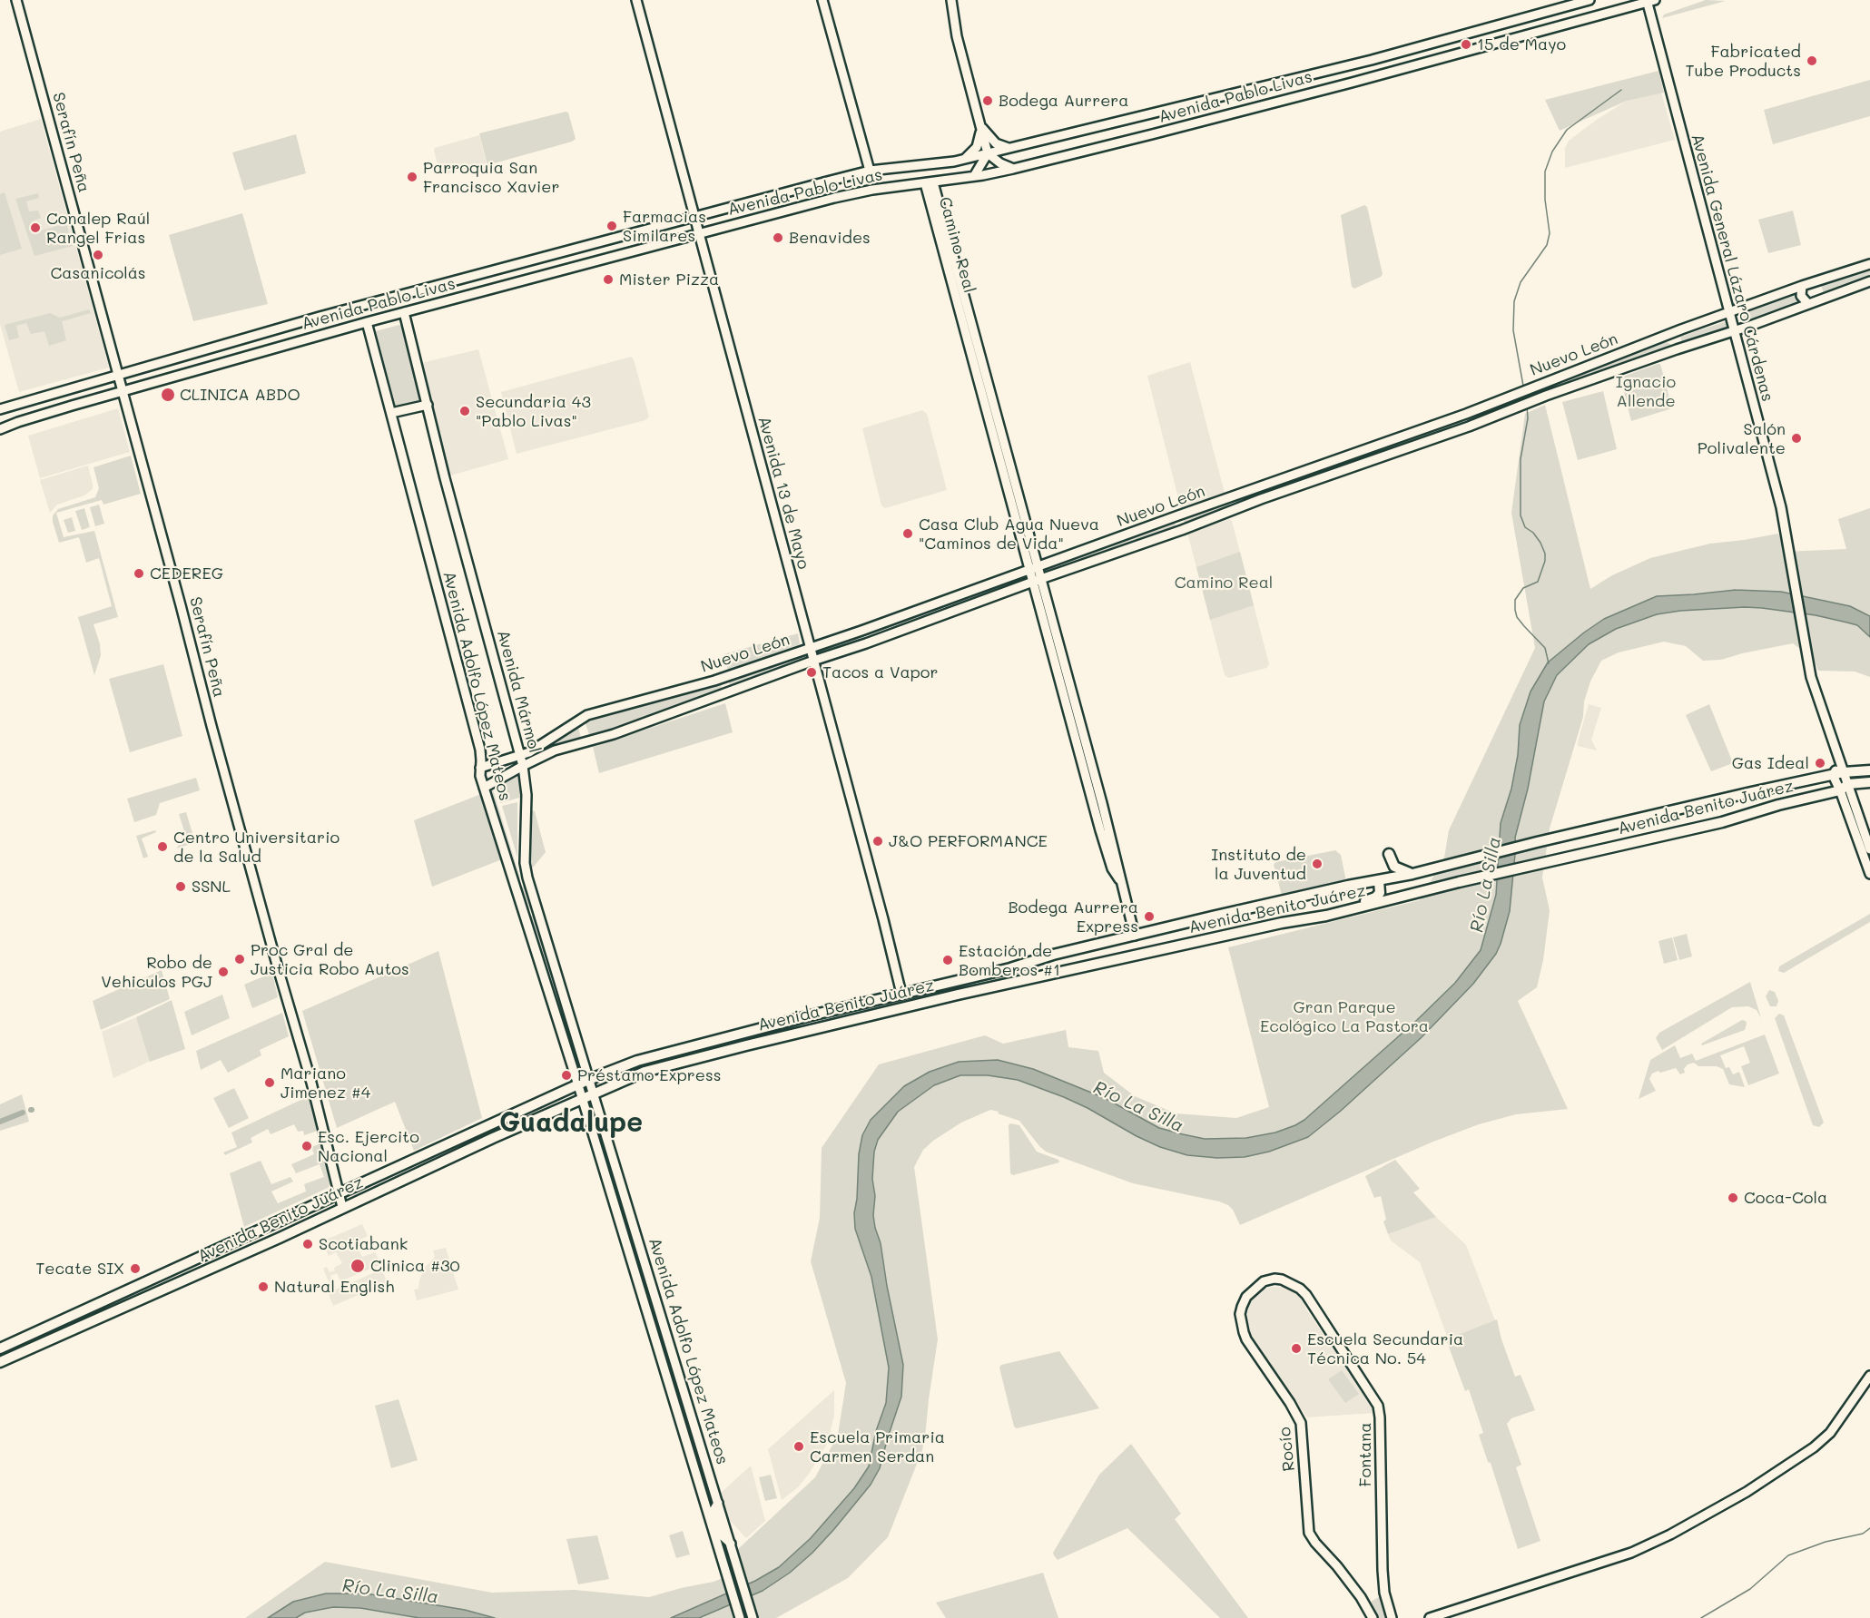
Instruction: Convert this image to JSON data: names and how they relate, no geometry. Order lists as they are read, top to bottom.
{
  "streets": {
    "main road": ["Avenida Benito Juárez"],
    "street": [
      "Avenida Pablo Livas",
      "Serafín Peña",
      "Camino Real",
      "Avenida General Lázaro Cárdenas",
      "Nuevo León",
      "Avenida 13 de Mayo",
      "Avenida Adolfo López Mateos",
      "Avenida Mármol",
      "Rocío",
      "Fontana"
    ]
  },
  "crossings": [
    ["Avenida Pablo Livas", "Serafín Peña"],
    ["Avenida Pablo Livas", "Camino Real"],
    ["Avenida Pablo Livas", "Avenida General Lázaro Cárdenas"],
    ["Avenida Pablo Livas", "Avenida 13 de Mayo"],
    ["Avenida Pablo Livas", "Avenida Adolfo López Mateos"],
    ["Avenida Pablo Livas", "Avenida Mármol"],
    ["Serafín Peña", "Avenida Benito Juárez"],
    ["Camino Real", "Nuevo León"],
    ["Camino Real", "Avenida Benito Juárez"],
    ["Avenida General Lázaro Cárdenas", "Nuevo León"],
    ["Avenida General Lázaro Cárdenas", "Avenida Benito Juárez"],
    ["Nuevo León", "Avenida 13 de Mayo"],
    ["Nuevo León", "Avenida Adolfo López Mateos"],
    ["Nuevo León", "Avenida Mármol"],
    ["Avenida 13 de Mayo", "Avenida Benito Juárez"],
    ["Avenida Adolfo López Mateos", "Avenida Mármol"],
    ["Avenida Adolfo López Mateos", "Avenida Benito Juárez"],
    ["Avenida Mármol", "Avenida Benito Juárez"],
    ["Rocío", "Fontana"]
  ],
  "districts": ["Guadalupe"],
  "water": ["Río La Silla"],
  "parks": ["Ignacio Allende", "Camino Real", "Gran Parque Ecológico La Pastora"],
  "places": [
    "15 de Mayo",
    "Fabricated Tube Products",
    "Bodega Aurrera",
    "Parroquia San Francisco Xavier",
    "Farmacias Similares",
    "Conalep Raúl Rangel Frias",
    "Benavides",
    "Casanicolás",
    "Mister Pizza",
    "CLINICA ABDO",
    "Secundaria 43 \"Pablo Livas\"",
    "Salón Polivalente",
    "Casa Club Agua Nueva \"Caminos de Vida\"",
    "CEDEREG",
    "Tacos a Vapor",
    "Gas Ideal",
    "J&O PERFORMANCE",
    "Centro Universitario de la Salud",
    "Instituto de la Juventud",
    "SSNL",
    "Bodega Aurrera Express",
    "Proc Gral de Justicia Robo Autos",
    "Estación de Bomberos #1",
    "Robo de Vehiculos PGJ",
    "Préstamo Express",
    "Mariano Jimenez #4",
    "Esc. Ejercito Nacional",
    "Coca-Cola",
    "Scotiabank",
    "Clinica #30",
    "Tecate SIX",
    "Natural English",
    "Escuela Secundaria Técnica No. 54",
    "Escuela Primaria Carmen Serdan"
  ]
}
